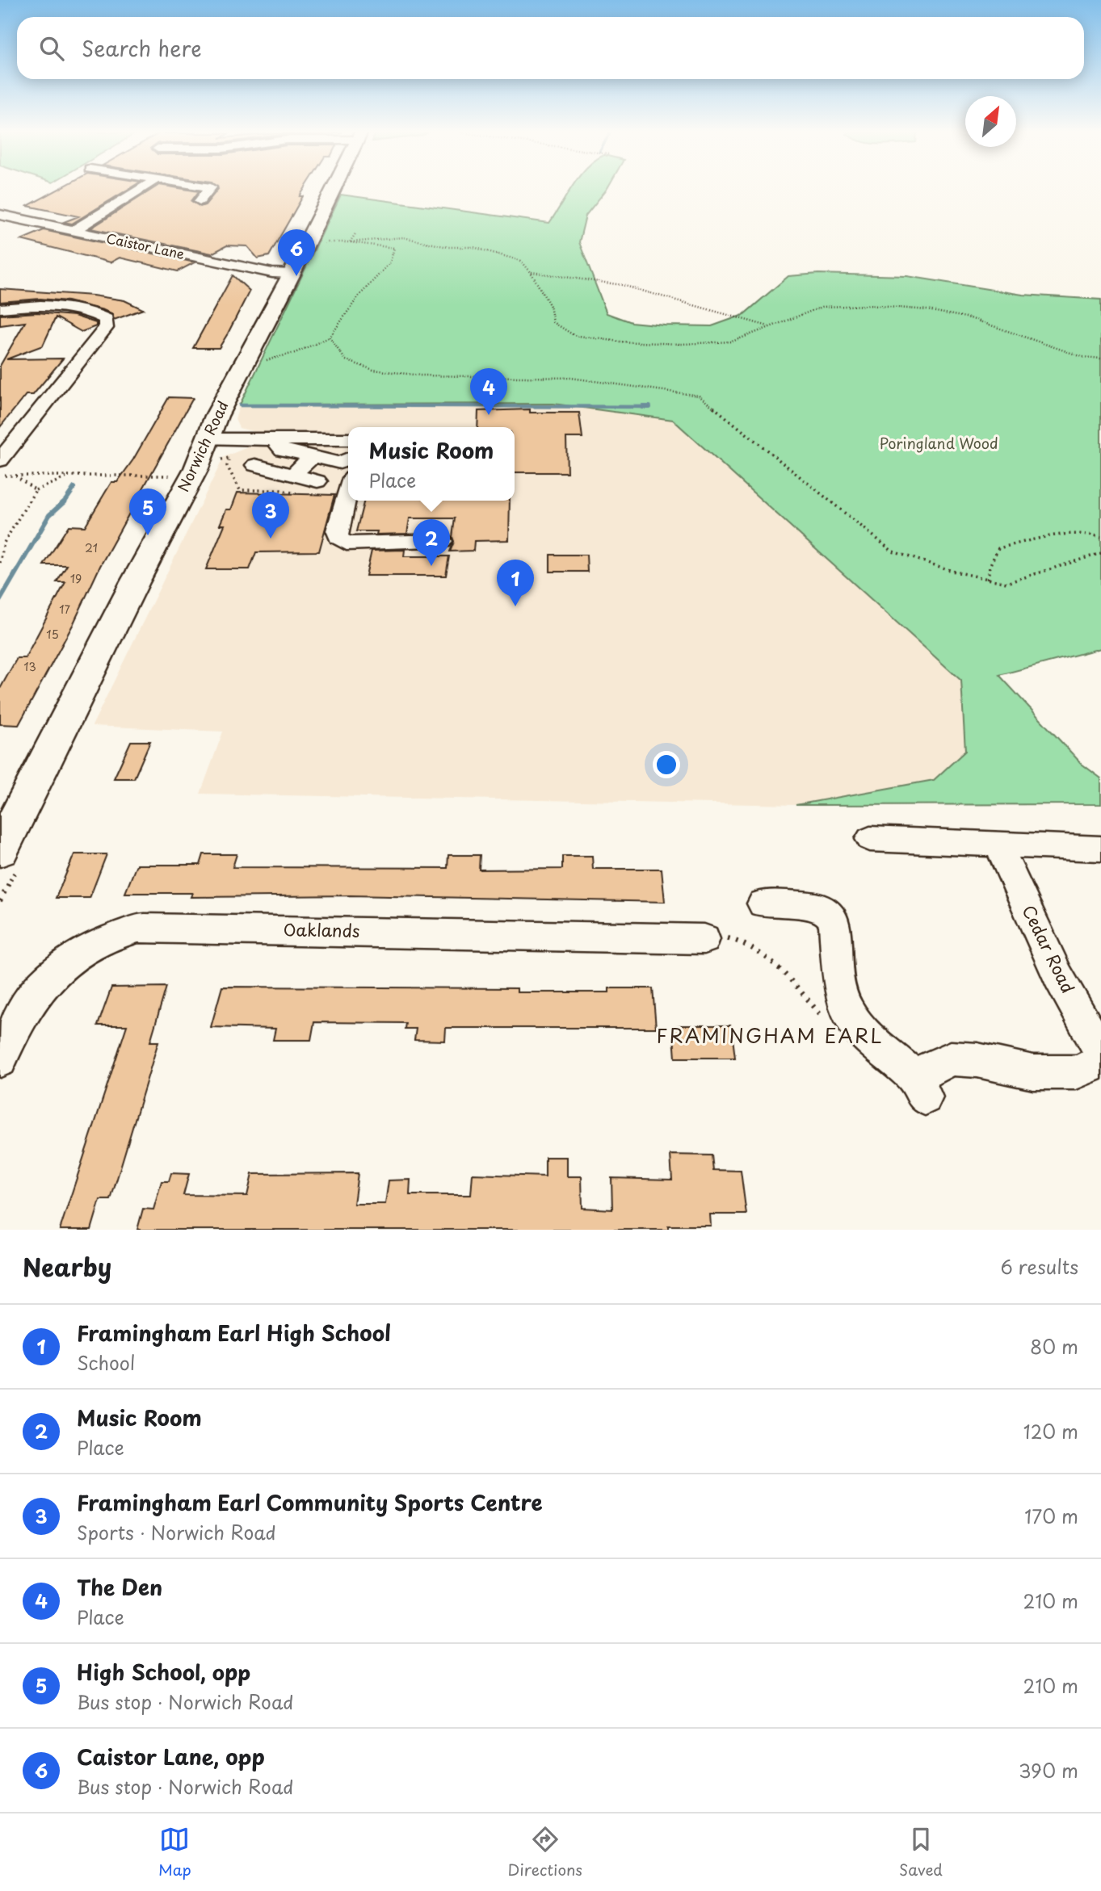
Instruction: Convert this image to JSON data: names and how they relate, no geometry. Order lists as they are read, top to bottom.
{
  "streets": {
    "main road": ["Norwich Road"],
    "street": ["Caistor Lane", "Oaklands", "Cedar Road"]
  },
  "crossings": [
    ["Caistor Lane", "Norwich Road"]
  ],
  "districts": ["FRAMINGHAM EARL"],
  "parks": ["Poringland Wood"],
  "house_numbers": [
    "21",
    "19",
    "17",
    "15",
    "13"
  ],
  "north": "top right",
  "page": {
    "search": "Search here",
    "pins": [
      "6",
      "4",
      "5",
      "3",
      "2",
      "1"
    ],
    "popup": ["Music Room", "Place"],
    "heading": ["Nearby", "6 results"],
    "list": [
      {
        "mark": "1",
        "name": "Framingham Earl High School",
        "note": "School",
        "value": "80 m"
      },
      {
        "mark": "2",
        "name": "Music Room",
        "note": "Place",
        "value": "120 m"
      },
      {
        "mark": "3",
        "name": "Framingham Earl Community Sports Centre",
        "note": "Sports · Norwich Road",
        "value": "170 m"
      },
      {
        "mark": "4",
        "name": "The Den",
        "note": "Place",
        "value": "210 m"
      },
      {
        "mark": "5",
        "name": "High School, opp",
        "note": "Bus stop · Norwich Road",
        "value": "210 m"
      },
      {
        "mark": "6",
        "name": "Caistor Lane, opp",
        "note": "Bus stop · Norwich Road",
        "value": "390 m"
      }
    ],
    "nav": ["Map", "Directions", "Saved"]
  }
}
